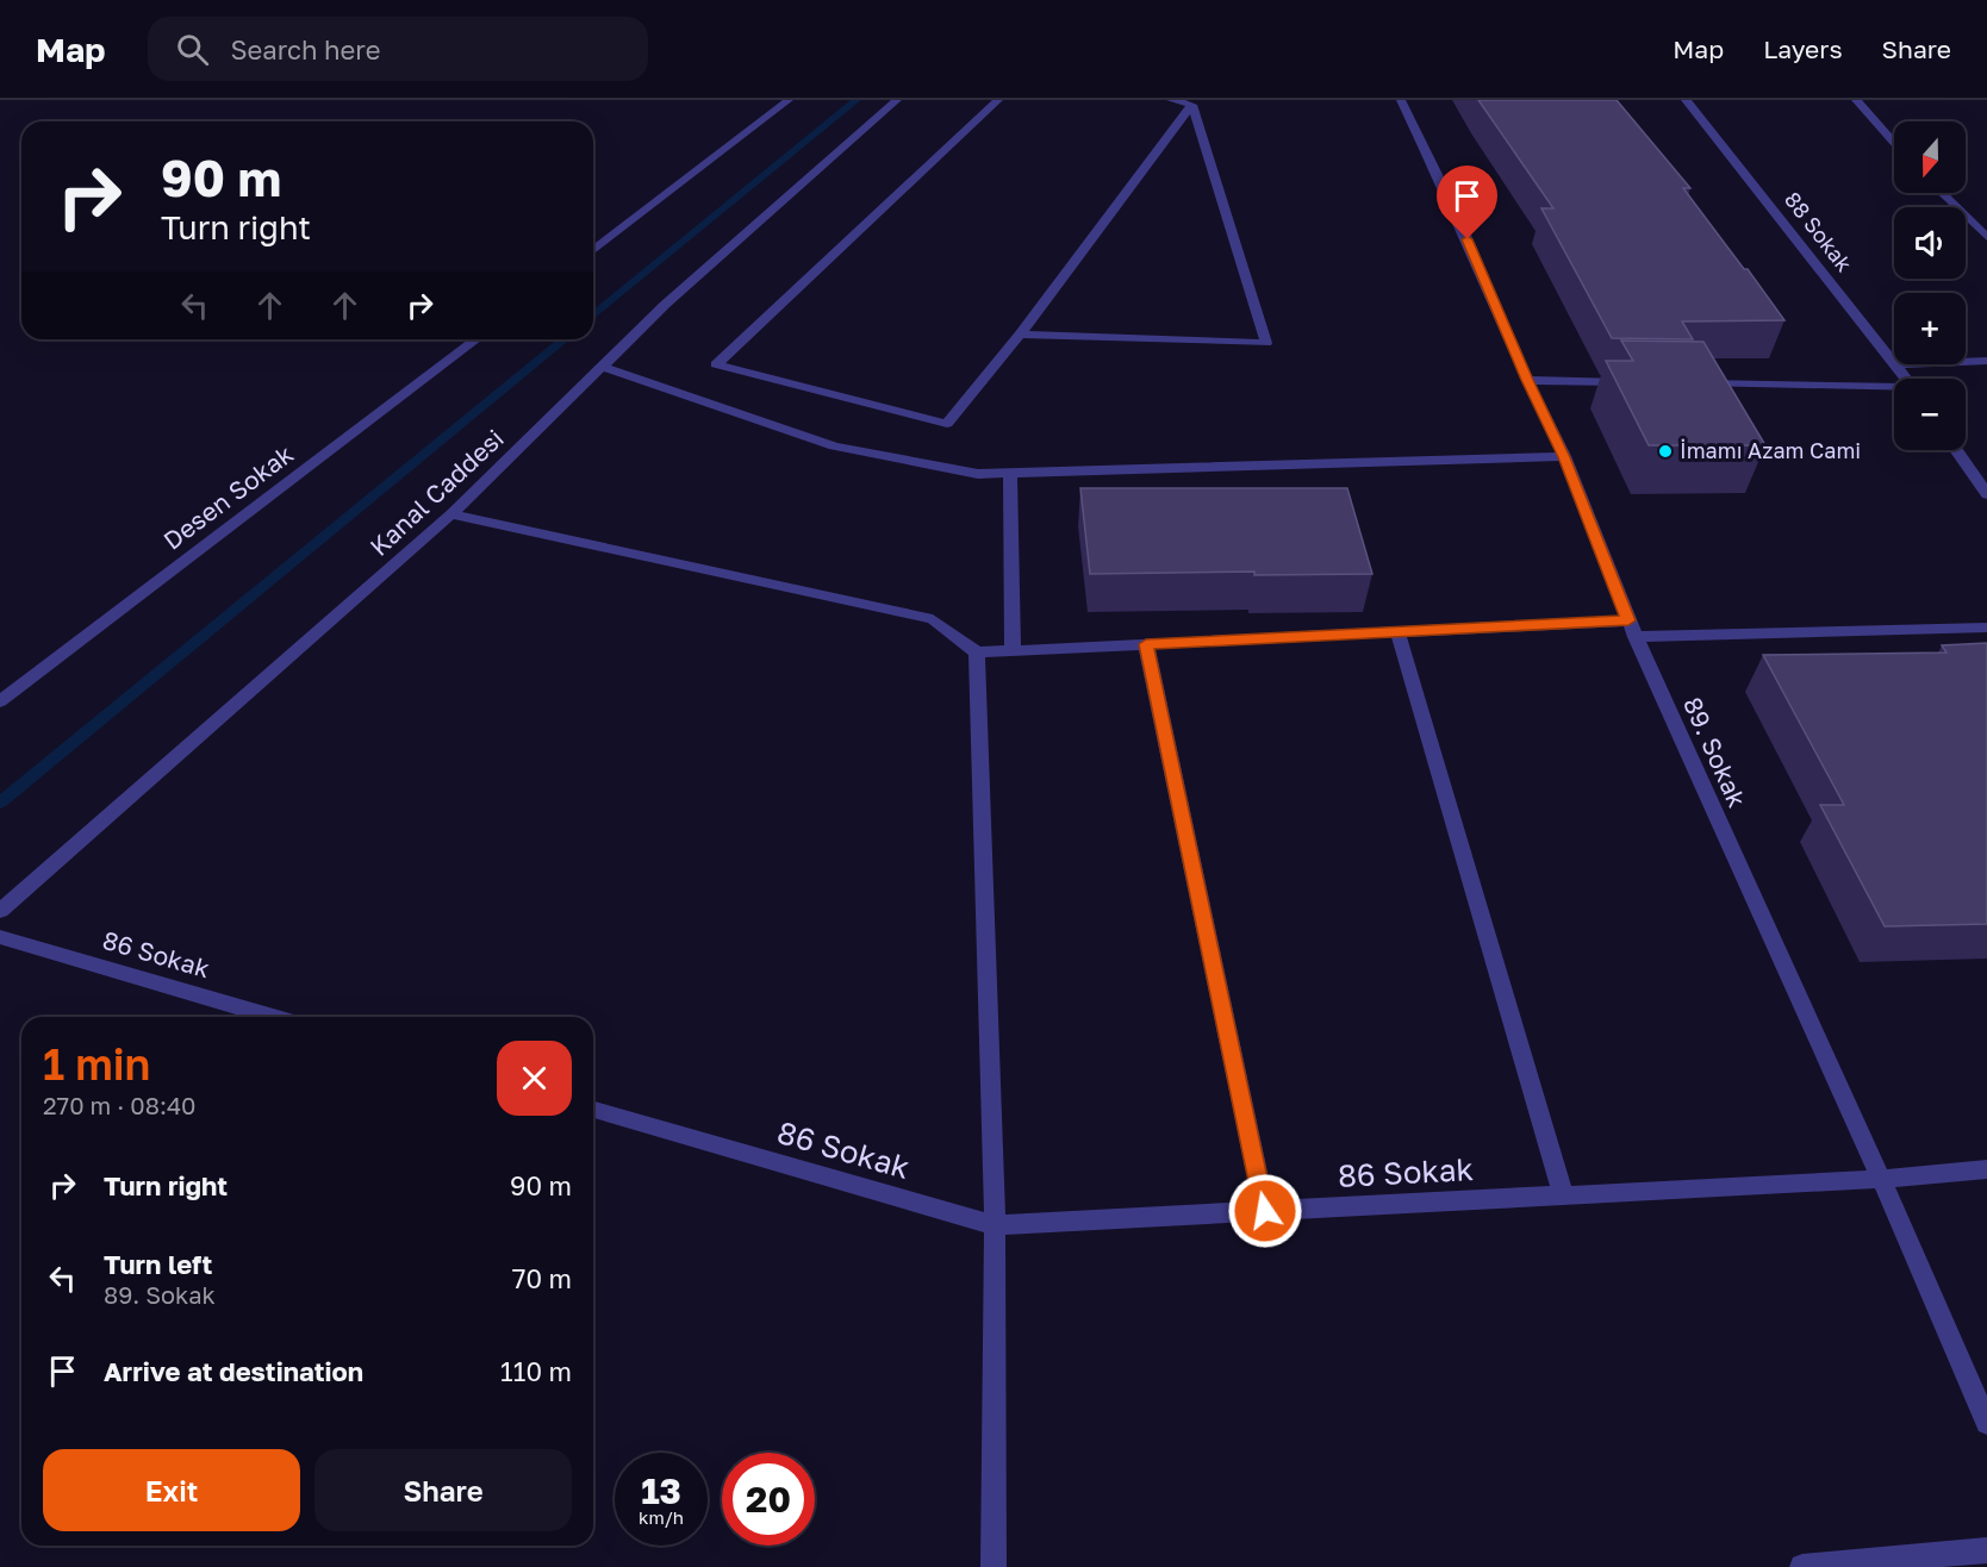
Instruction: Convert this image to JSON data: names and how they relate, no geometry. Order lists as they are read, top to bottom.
{
  "streets": {
    "street": [
      "88 Sokak",
      "Kanal Caddesi",
      "Desen Sokak",
      "89. Sokak",
      "86 Sokak"
    ]
  },
  "crossings": [
    ["89. Sokak", "86 Sokak"]
  ],
  "places": ["İmamı Azam Cami"],
  "north": "bottom",
  "page": {
    "header": "Map",
    "search": "Search here",
    "nav": ["Map", "Layers", "Share"],
    "map_buttons": ["+", "−"],
    "turn": ["90 m", "Turn right"],
    "heading": ["1 min", "270 m · 08:40"],
    "list": [
      {
        "name": "Turn right",
        "value": "90 m"
      },
      {
        "name": "Turn left",
        "note": "89. Sokak",
        "value": "70 m"
      },
      {
        "name": "Arrive at destination",
        "value": "110 m"
      }
    ],
    "buttons": ["Exit", "Share"],
    "speed": "13 km/h",
    "limit": "20"
  }
}
